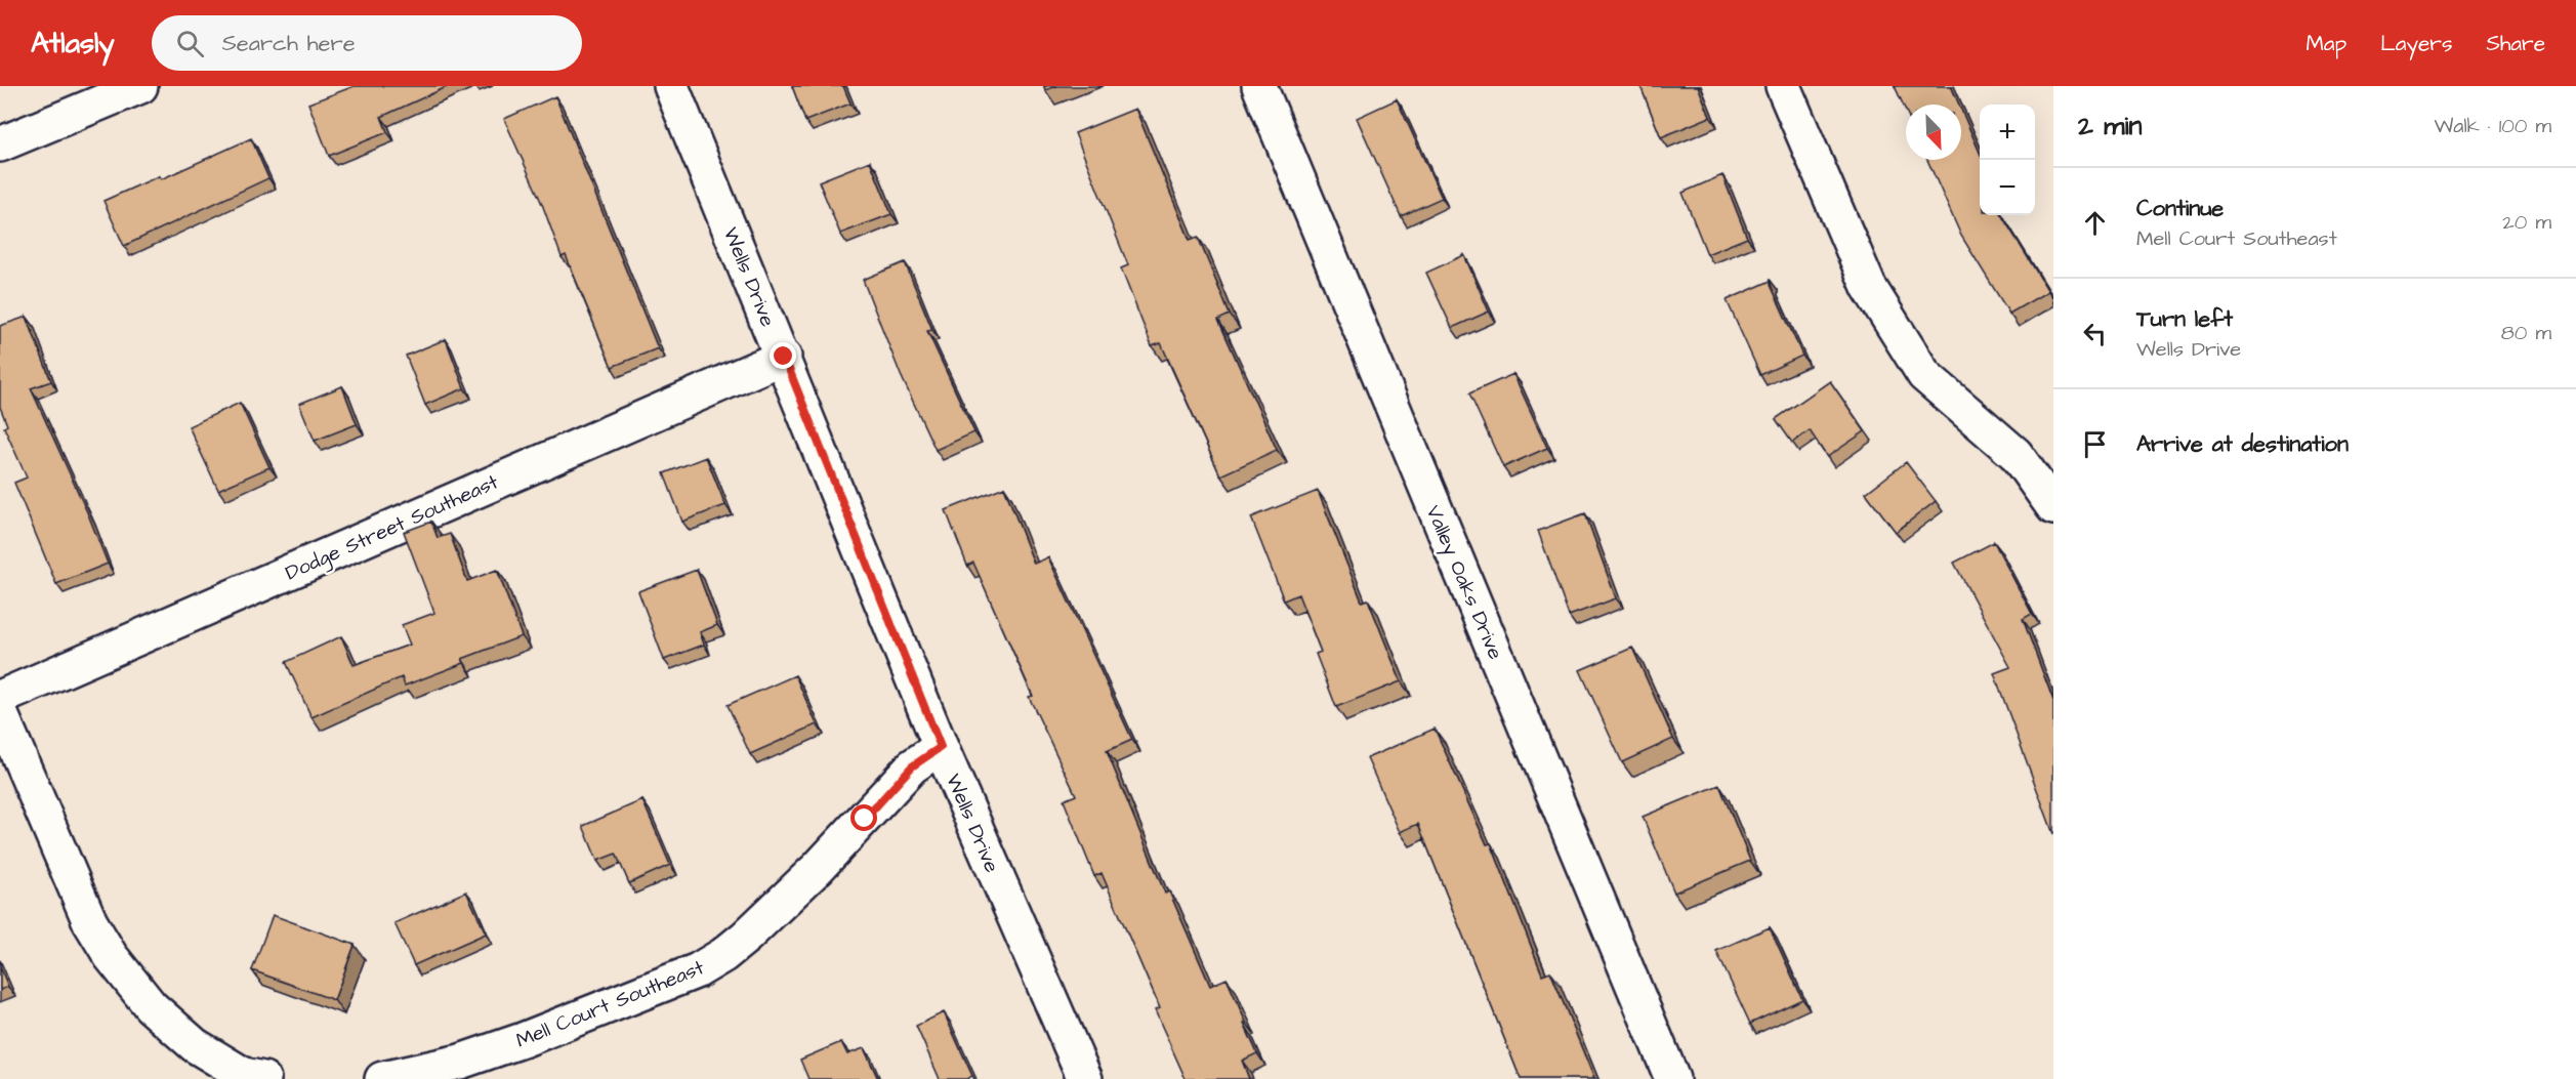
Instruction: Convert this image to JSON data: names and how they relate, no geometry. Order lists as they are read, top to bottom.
{
  "streets": {
    "street": [
      "Wells Drive",
      "Dodge Street Southeast",
      "Valley Oaks Drive",
      "Mell Court Southeast"
    ]
  },
  "crossings": [
    ["Wells Drive", "Dodge Street Southeast"],
    ["Wells Drive", "Mell Court Southeast"]
  ],
  "north": "bottom right",
  "page": {
    "header": "Atlasly",
    "search": "Search here",
    "nav": ["Map", "Layers", "Share"],
    "heading": ["2 min", "Walk · 100 m"],
    "map_buttons": ["+", "−"],
    "list": [
      ["Continue", "Mell Court Southeast", "20 m"],
      ["Turn left", "Wells Drive", "80 m"],
      "Arrive at destination"
    ]
  }
}
